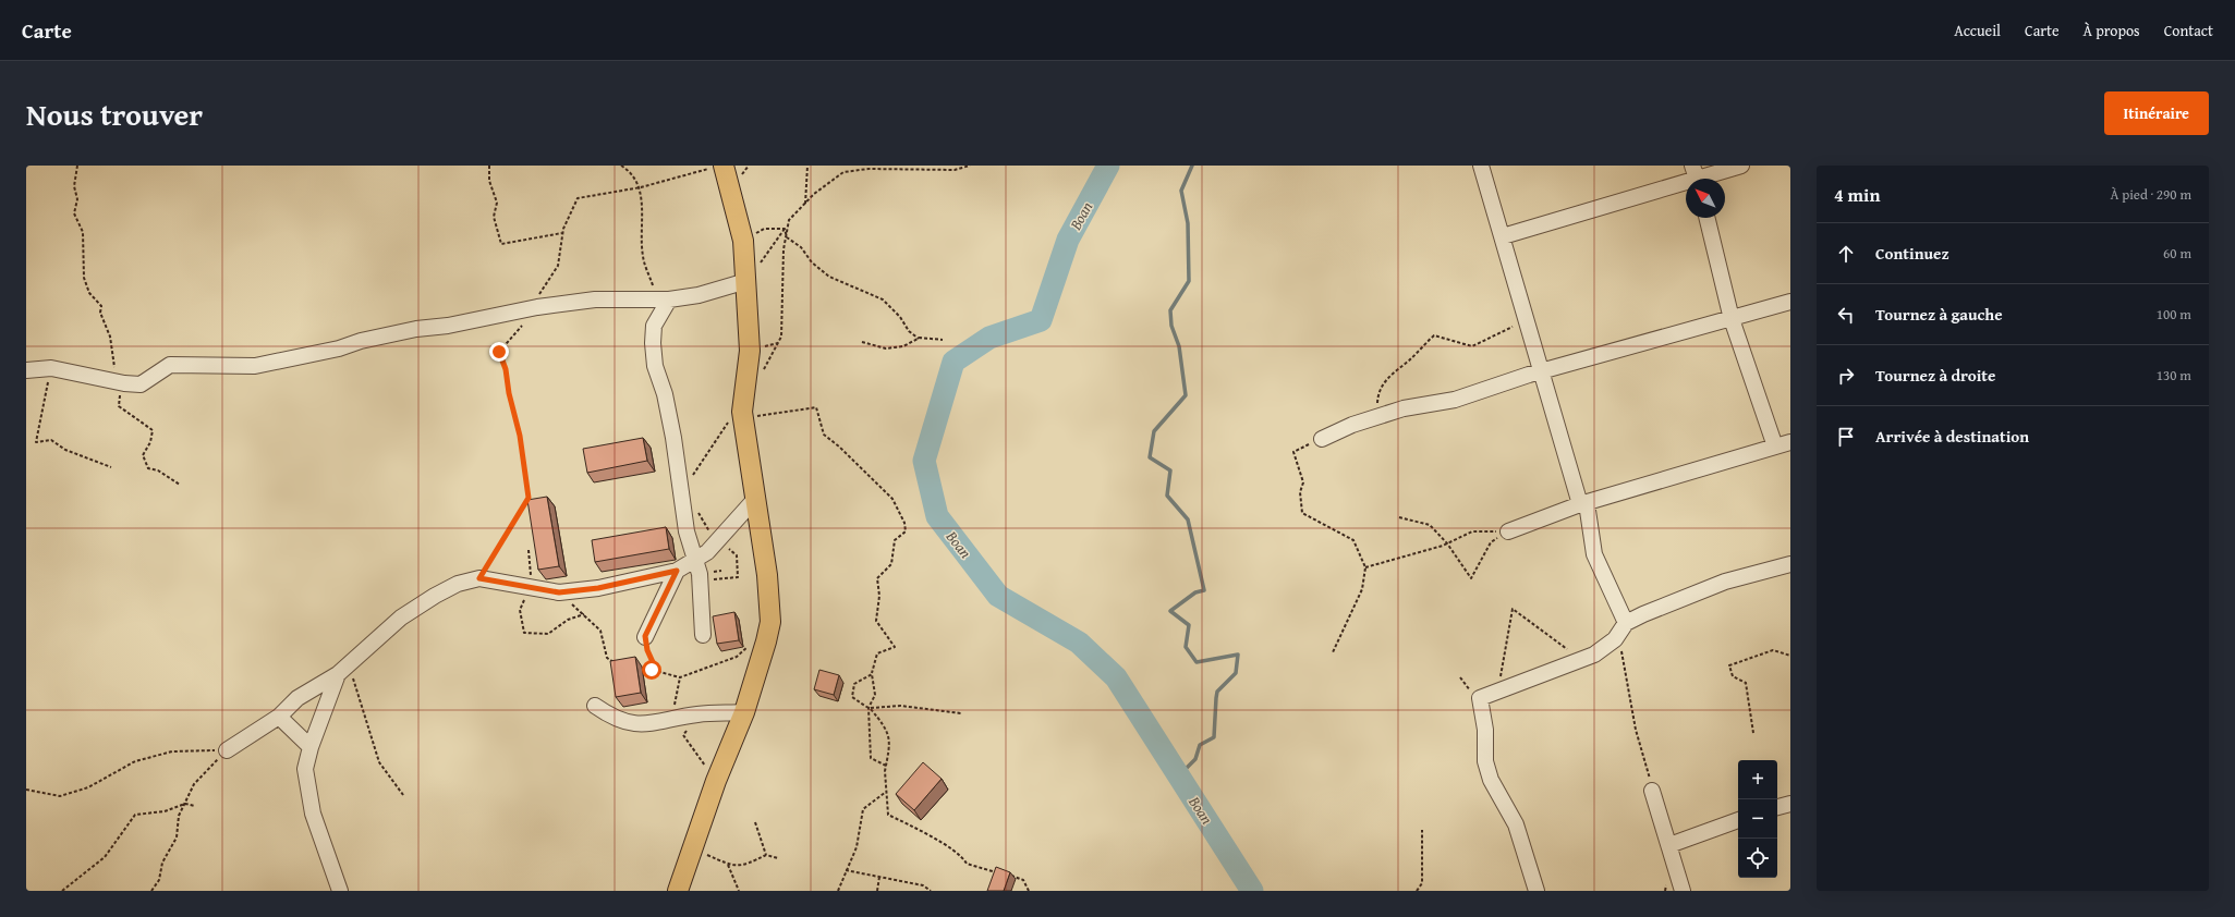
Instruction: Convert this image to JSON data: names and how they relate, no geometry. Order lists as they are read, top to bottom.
{
  "water": ["Boan"],
  "north": "top left",
  "page": {
    "header": "Carte",
    "nav": [
      "Accueil",
      "Carte",
      "À propos",
      "Contact"
    ],
    "title": "Nous trouver",
    "buttons": "Itinéraire",
    "heading": ["4 min", "À pied · 290 m"],
    "list": [
      ["Continuez", "60 m"],
      ["Tournez à gauche", "100 m"],
      ["Tournez à droite", "130 m"],
      "Arrivée à destination"
    ],
    "map_buttons": ["+", "−"]
  }
}
